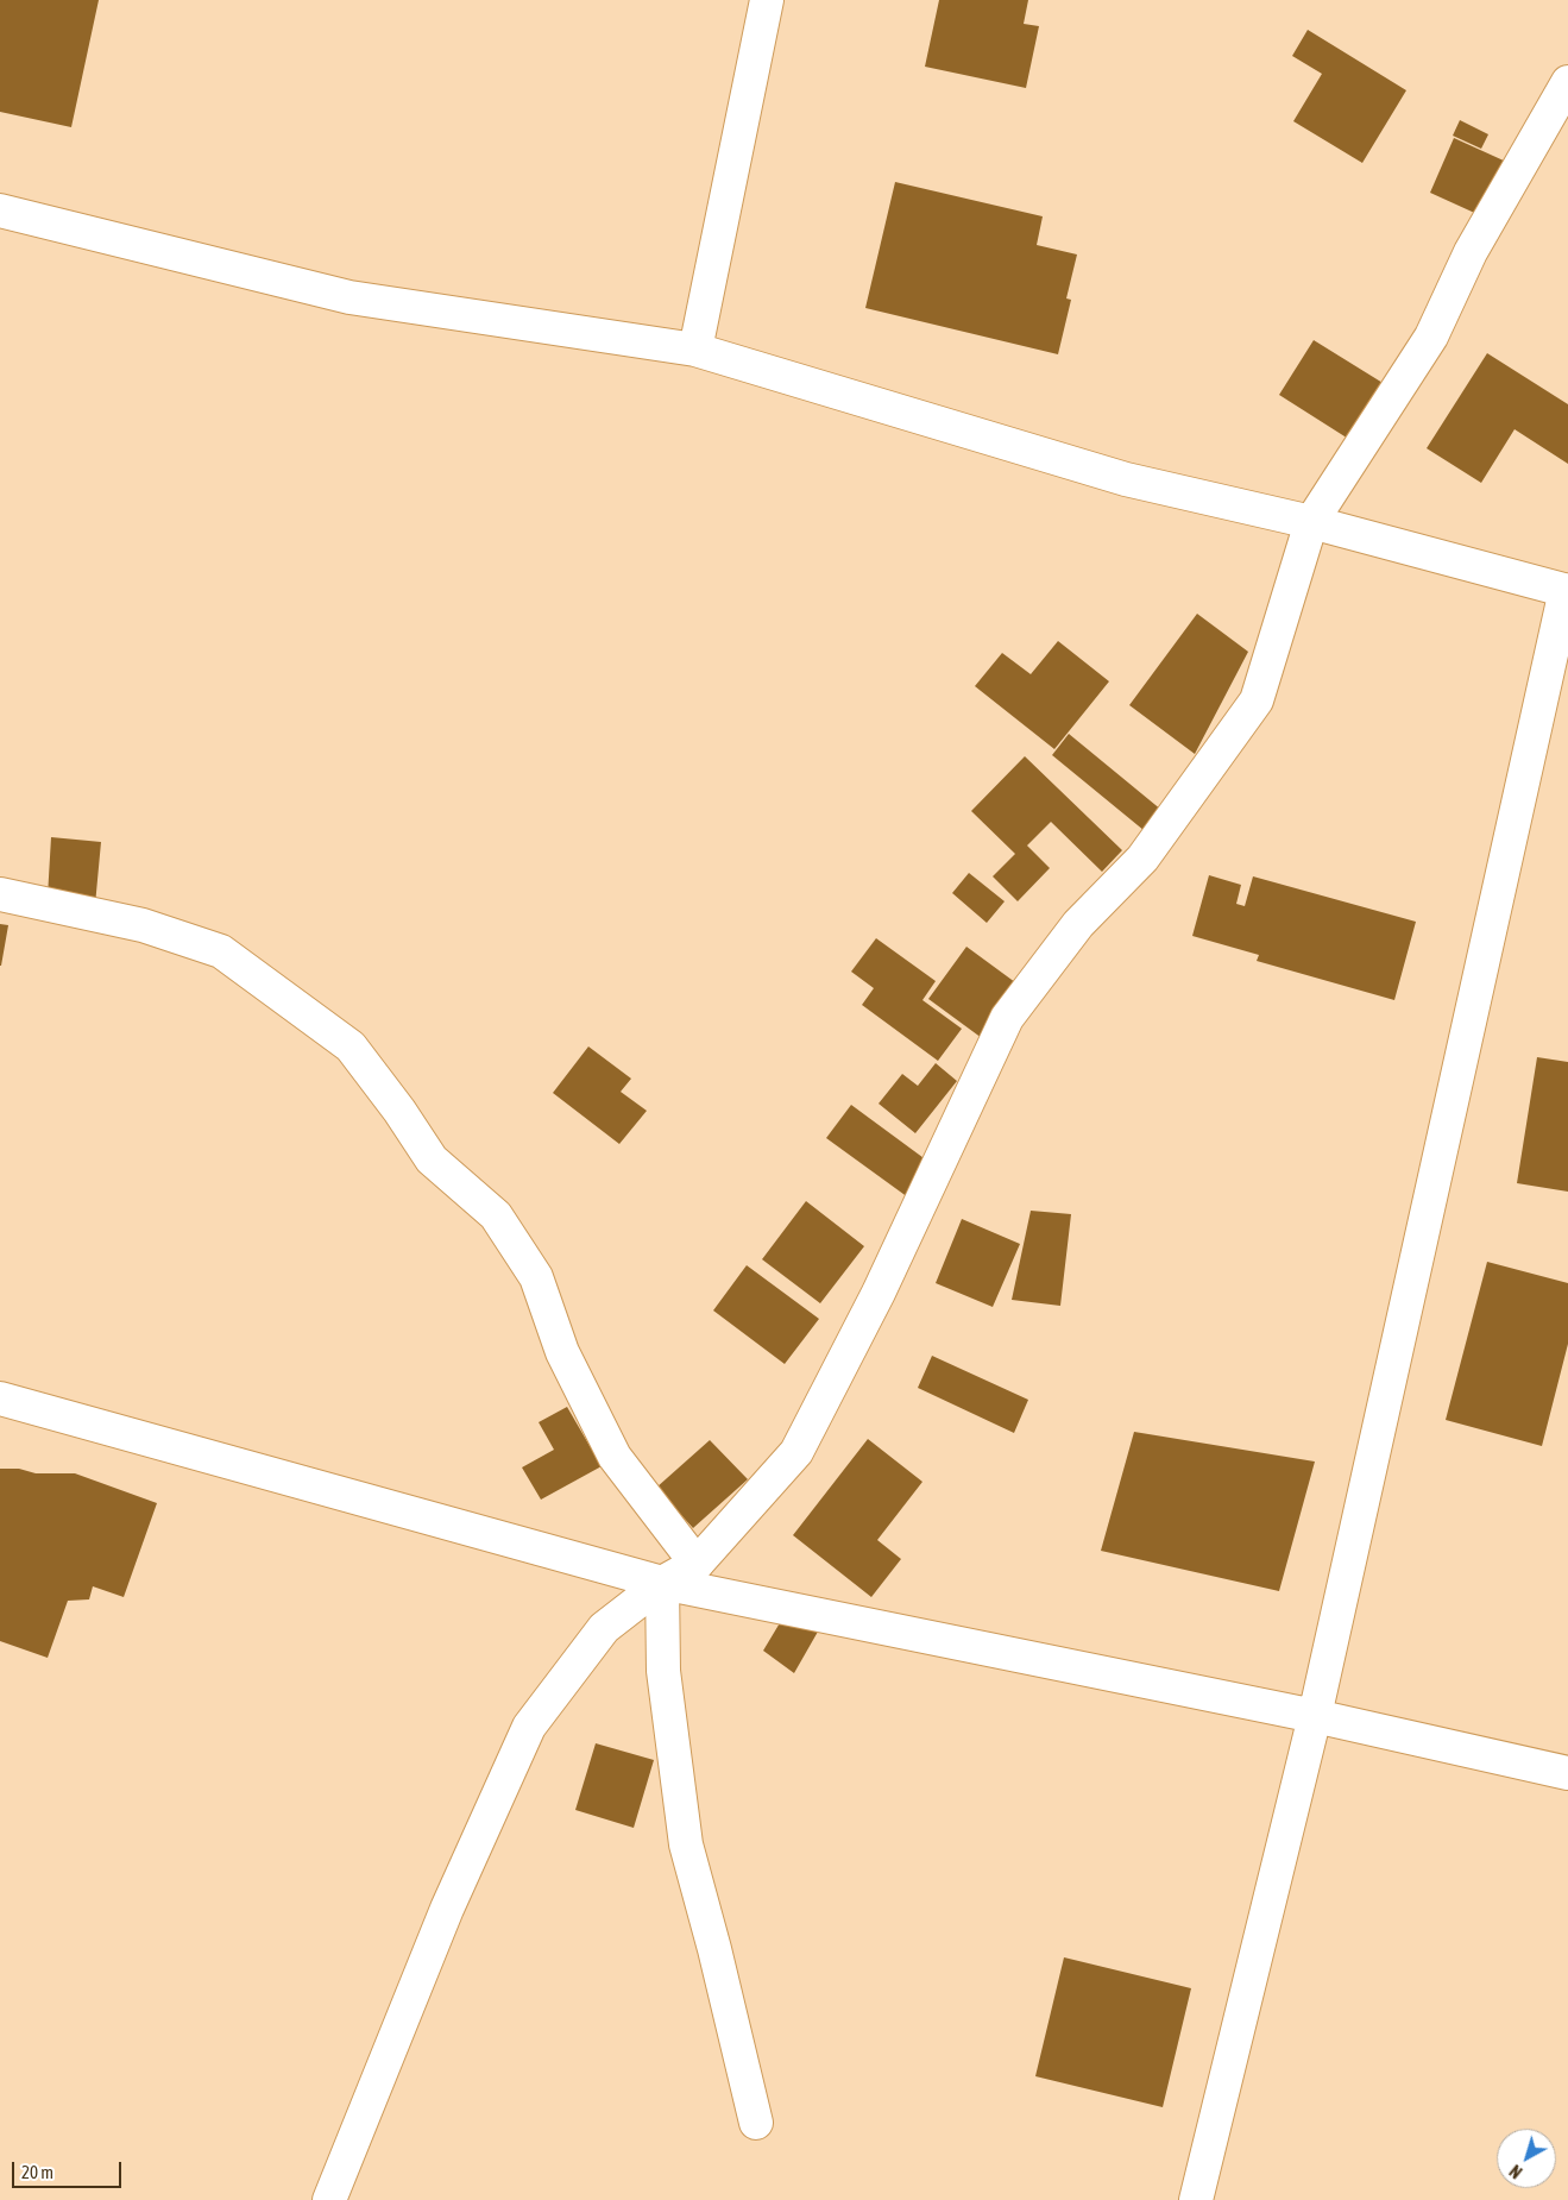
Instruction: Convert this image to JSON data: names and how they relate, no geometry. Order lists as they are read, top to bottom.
{
  "scale_bar": "20 m",
  "north": "bottom left"
}
